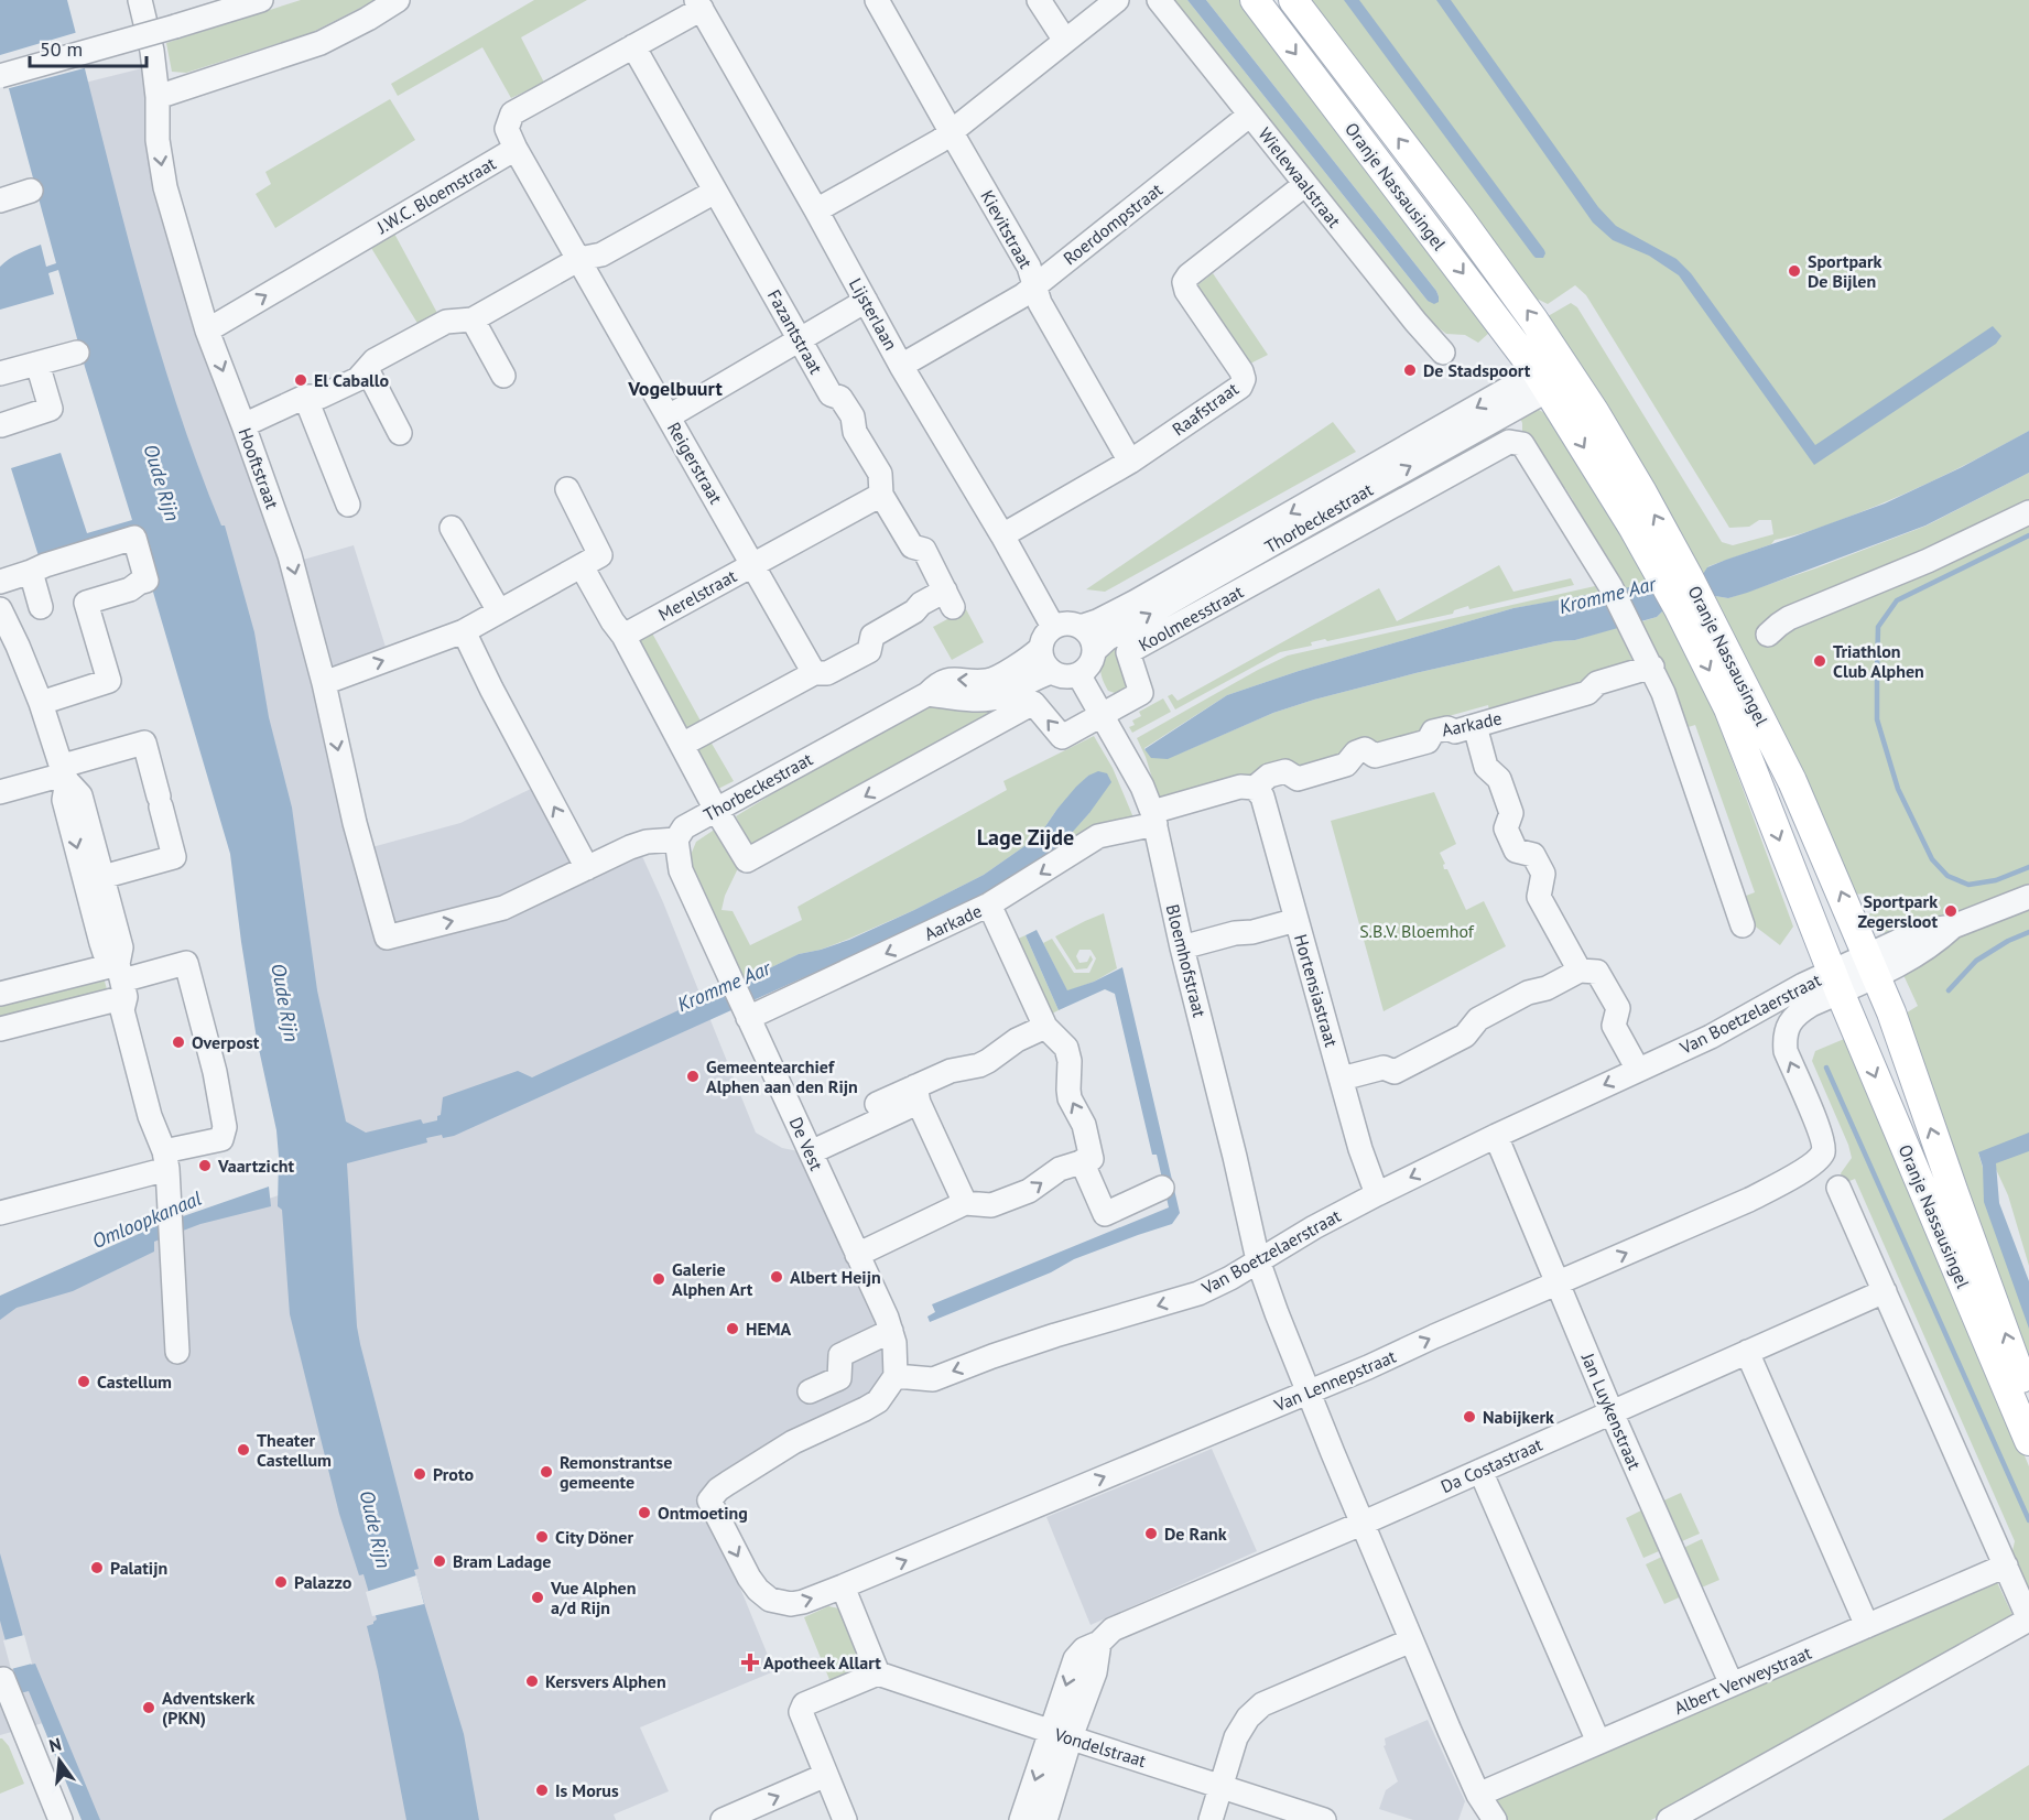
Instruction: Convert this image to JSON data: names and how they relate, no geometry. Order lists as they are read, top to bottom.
{
  "streets": {
    "main road": ["Oranje Nassausingel"],
    "street": [
      "Wielewaalstraat",
      "J.W.C. Bloemstraat",
      "Roerdompstraat",
      "Kievitstraat",
      "Lijsterlaan",
      "Fazantstraat",
      "Raafstraat",
      "Reigerstraat",
      "Hooftstraat",
      "Thorbeckestraat",
      "Merelstraat",
      "Koolmeesstraat",
      "Aarkade",
      "Bloemhofstraat",
      "Hortensiastraat",
      "Van Boetzelaerstraat",
      "De Vest",
      "Van Lennepstraat",
      "Jan Luykenstraat",
      "Da Costastraat",
      "Albert Verweystraat",
      "Vondelstraat"
    ]
  },
  "crossings": [
    ["Wielewaalstraat", "Roerdompstraat"],
    ["Wielewaalstraat", "Raafstraat"],
    ["Oranje Nassausingel", "Thorbeckestraat"],
    ["Oranje Nassausingel", "Van Boetzelaerstraat"],
    ["J.W.C. Bloemstraat", "Lijsterlaan"],
    ["J.W.C. Bloemstraat", "Fazantstraat"],
    ["J.W.C. Bloemstraat", "Reigerstraat"],
    ["J.W.C. Bloemstraat", "Hooftstraat"],
    ["Roerdompstraat", "Kievitstraat"],
    ["Roerdompstraat", "Lijsterlaan"],
    ["Kievitstraat", "Raafstraat"],
    ["Lijsterlaan", "Raafstraat"],
    ["Lijsterlaan", "Thorbeckestraat"],
    ["Lijsterlaan", "Bloemhofstraat"],
    ["Fazantstraat", "Reigerstraat"],
    ["Fazantstraat", "Merelstraat"],
    ["Reigerstraat", "Merelstraat"],
    ["Thorbeckestraat", "Koolmeesstraat"],
    ["Thorbeckestraat", "Bloemhofstraat"],
    ["Thorbeckestraat", "De Vest"],
    ["Koolmeesstraat", "Aarkade"],
    ["Koolmeesstraat", "Bloemhofstraat"],
    ["Aarkade", "Bloemhofstraat"],
    ["Aarkade", "Hortensiastraat"],
    ["Aarkade", "De Vest"],
    ["Bloemhofstraat", "Van Boetzelaerstraat"],
    ["Bloemhofstraat", "Van Lennepstraat"],
    ["Bloemhofstraat", "Da Costastraat"],
    ["Bloemhofstraat", "Albert Verweystraat"],
    ["Hortensiastraat", "Van Boetzelaerstraat"],
    ["Van Boetzelaerstraat", "De Vest"],
    ["Van Boetzelaerstraat", "Van Lennepstraat"],
    ["Van Boetzelaerstraat", "Jan Luykenstraat"],
    ["De Vest", "Van Lennepstraat"],
    ["Van Lennepstraat", "Jan Luykenstraat"],
    ["Jan Luykenstraat", "Da Costastraat"],
    ["Jan Luykenstraat", "Albert Verweystraat"],
    ["Da Costastraat", "Vondelstraat"]
  ],
  "districts": ["Vogelbuurt", "Lage Zijde"],
  "water": ["Oude Rijn", "Kromme Aar", "Omloopkanaal"],
  "parks": ["S.B.V. Bloemhof"],
  "places": {
    "other": [
      "Sportpark De Bijlen",
      "De Stadspoort",
      "El Caballo",
      "Triathlon Club Alphen",
      "Sportpark Zegersloot",
      "Overpost",
      "Gemeentearchief Alphen aan den Rijn",
      "Vaartzicht",
      "Albert Heijn",
      "Galerie Alphen Art",
      "HEMA",
      "Castellum",
      "Nabijkerk",
      "Theater Castellum",
      "Remonstrantse gemeente",
      "Proto",
      "Ontmoeting",
      "De Rank",
      "City Döner",
      "Bram Ladage",
      "Palatijn",
      "Palazzo",
      "Vue Alphen a/d Rijn",
      "Kersvers Alphen",
      "Adventskerk (PKN)",
      "Is Morus"
    ],
    "health": ["Apotheek Allart"]
  },
  "scale_bar": "50 m",
  "north": "top"
}
